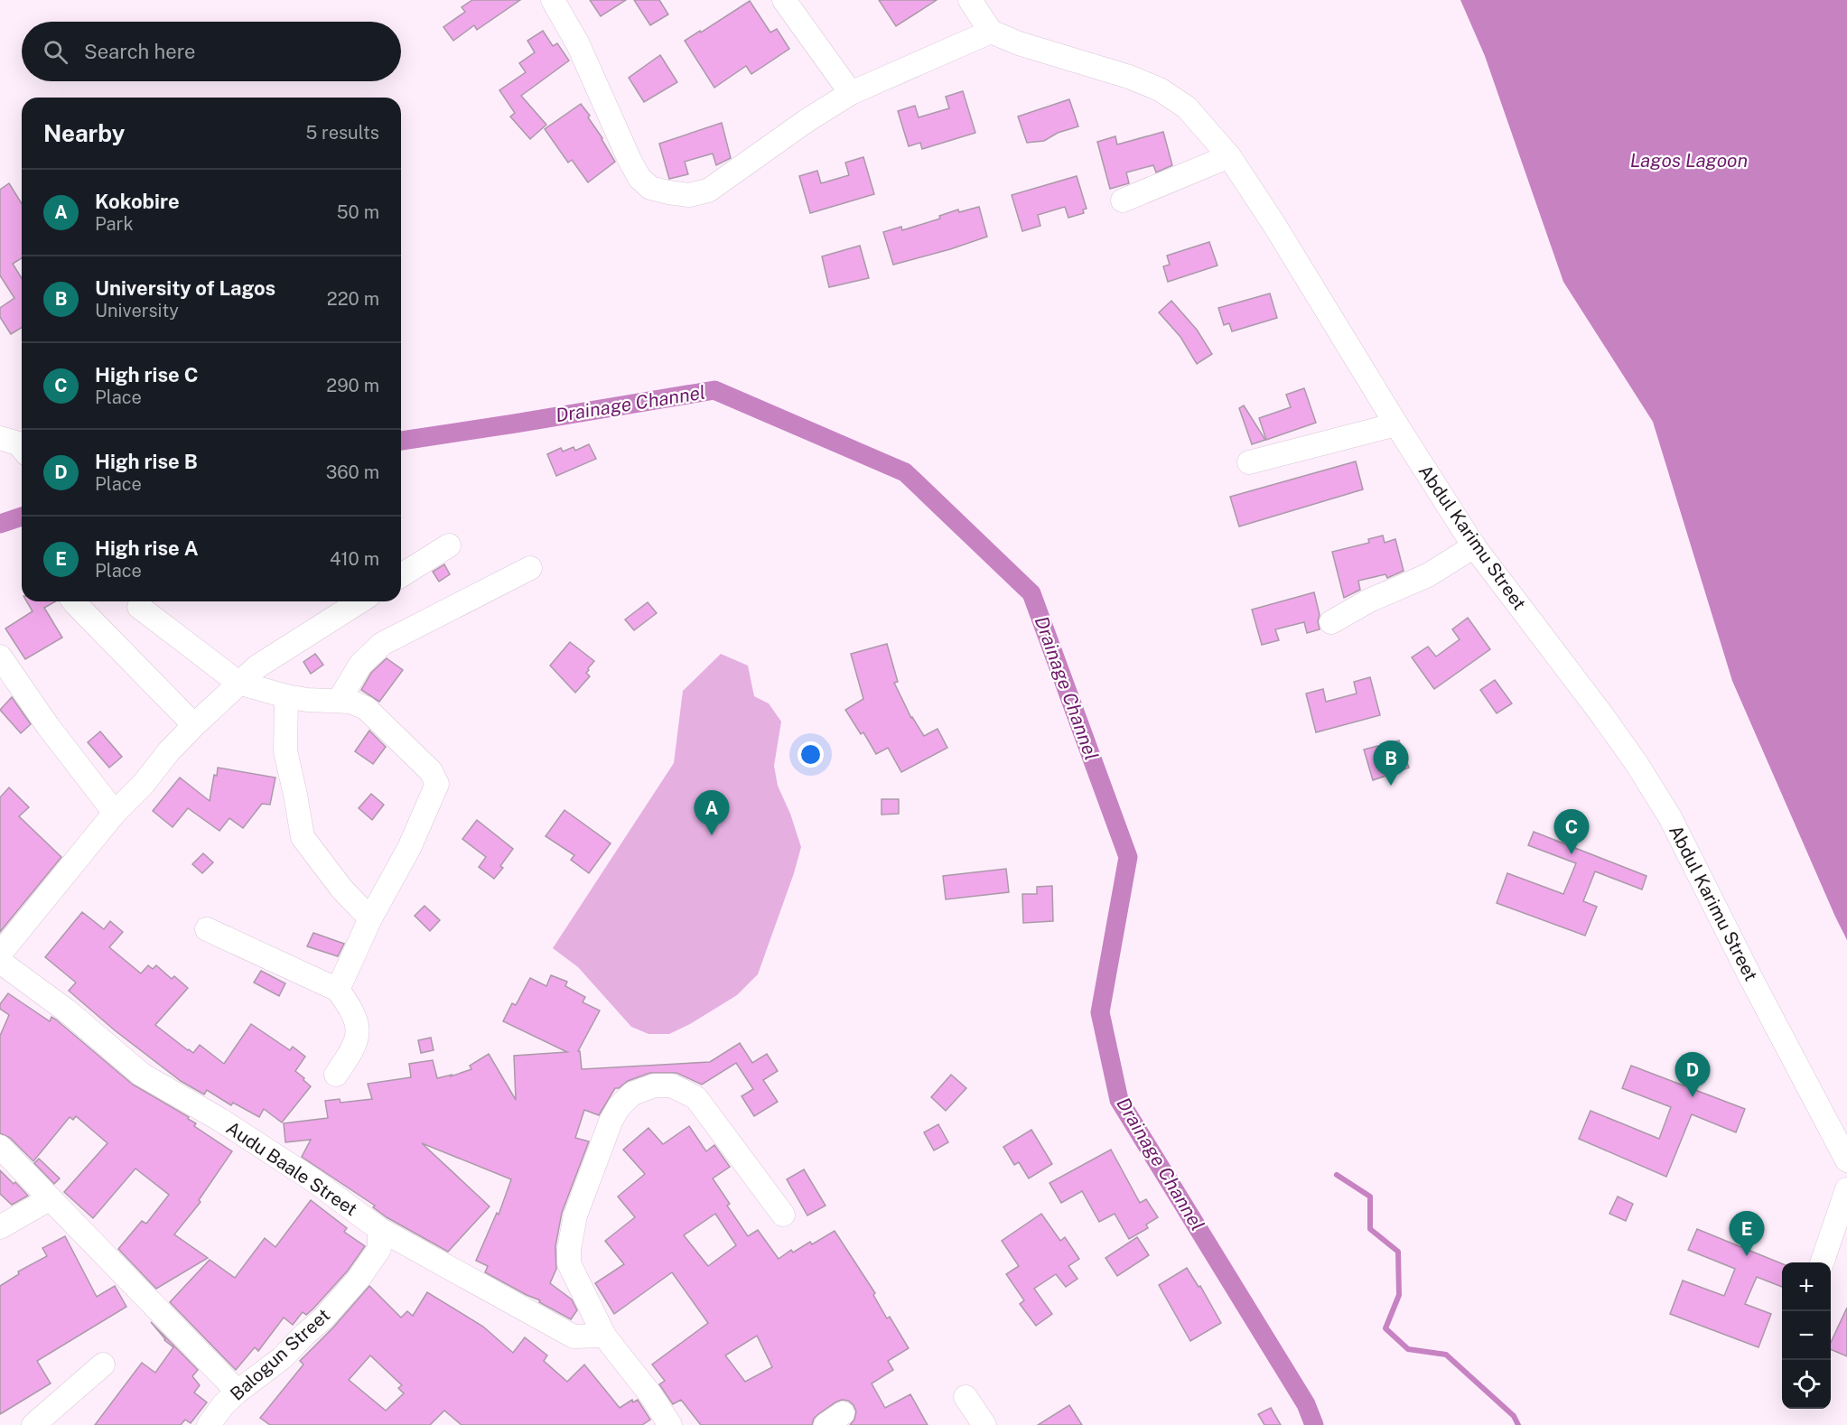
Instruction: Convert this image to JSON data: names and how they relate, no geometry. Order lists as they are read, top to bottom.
{
  "streets": {
    "street": ["Abdul Karimu Street", "Audu Baale Street", "Balogun Street"]
  },
  "crossings": [
    ["Audu Baale Street", "Balogun Street"]
  ],
  "water": ["Lagos Lagoon", "Drainage Channel"],
  "page": {
    "search": "Search here",
    "heading": ["Nearby", "5 results"],
    "list": [
      {
        "mark": "A",
        "name": "Kokobire",
        "note": "Park",
        "value": "50 m"
      },
      {
        "mark": "B",
        "name": "University of Lagos",
        "note": "University",
        "value": "220 m"
      },
      {
        "mark": "C",
        "name": "High rise C",
        "note": "Place",
        "value": "290 m"
      },
      {
        "mark": "D",
        "name": "High rise B",
        "note": "Place",
        "value": "360 m"
      },
      {
        "mark": "E",
        "name": "High rise A",
        "note": "Place",
        "value": "410 m"
      }
    ],
    "pins": [
      "B",
      "A",
      "C",
      "D",
      "E"
    ],
    "map_buttons": ["+", "−"]
  }
}
